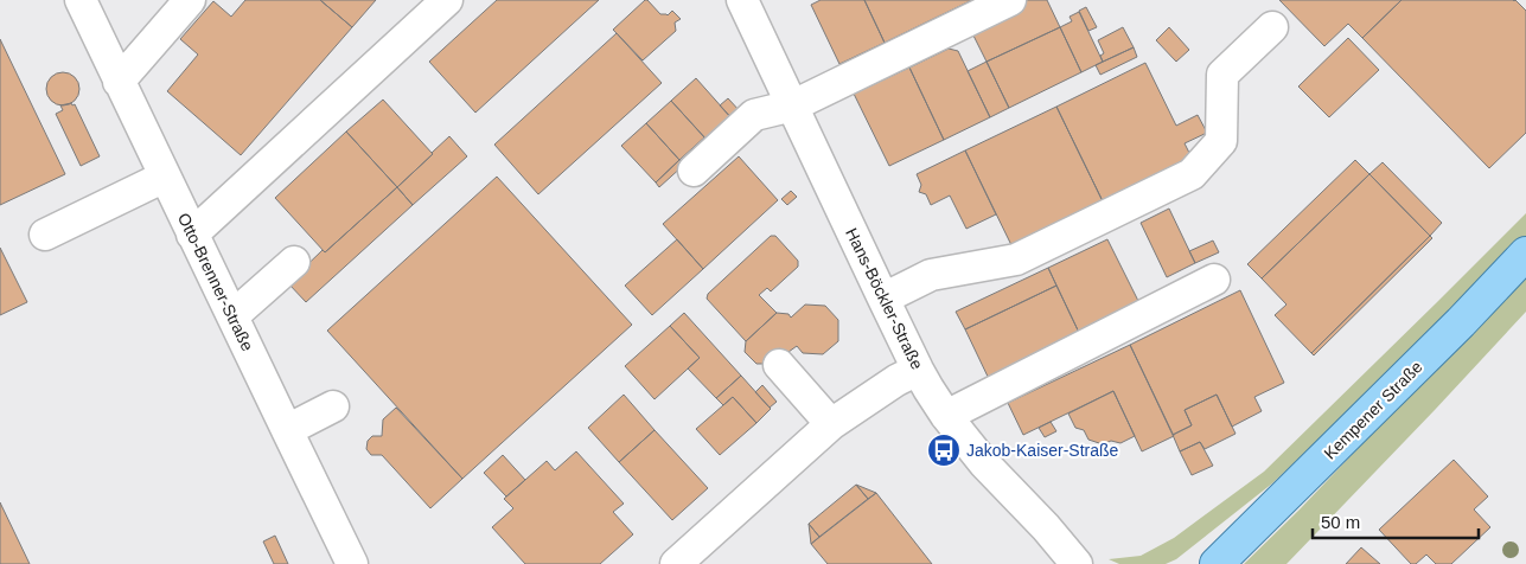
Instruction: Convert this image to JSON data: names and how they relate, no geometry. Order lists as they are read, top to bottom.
{
  "streets": {
    "main road": ["Kempener Straße"],
    "street": ["Otto-Brenner-Straße", "Hans-Böckler-Straße"]
  },
  "places": {
    "bus stop": ["Jakob-Kaiser-Straße"]
  },
  "scale_bar": "50 m"
}
